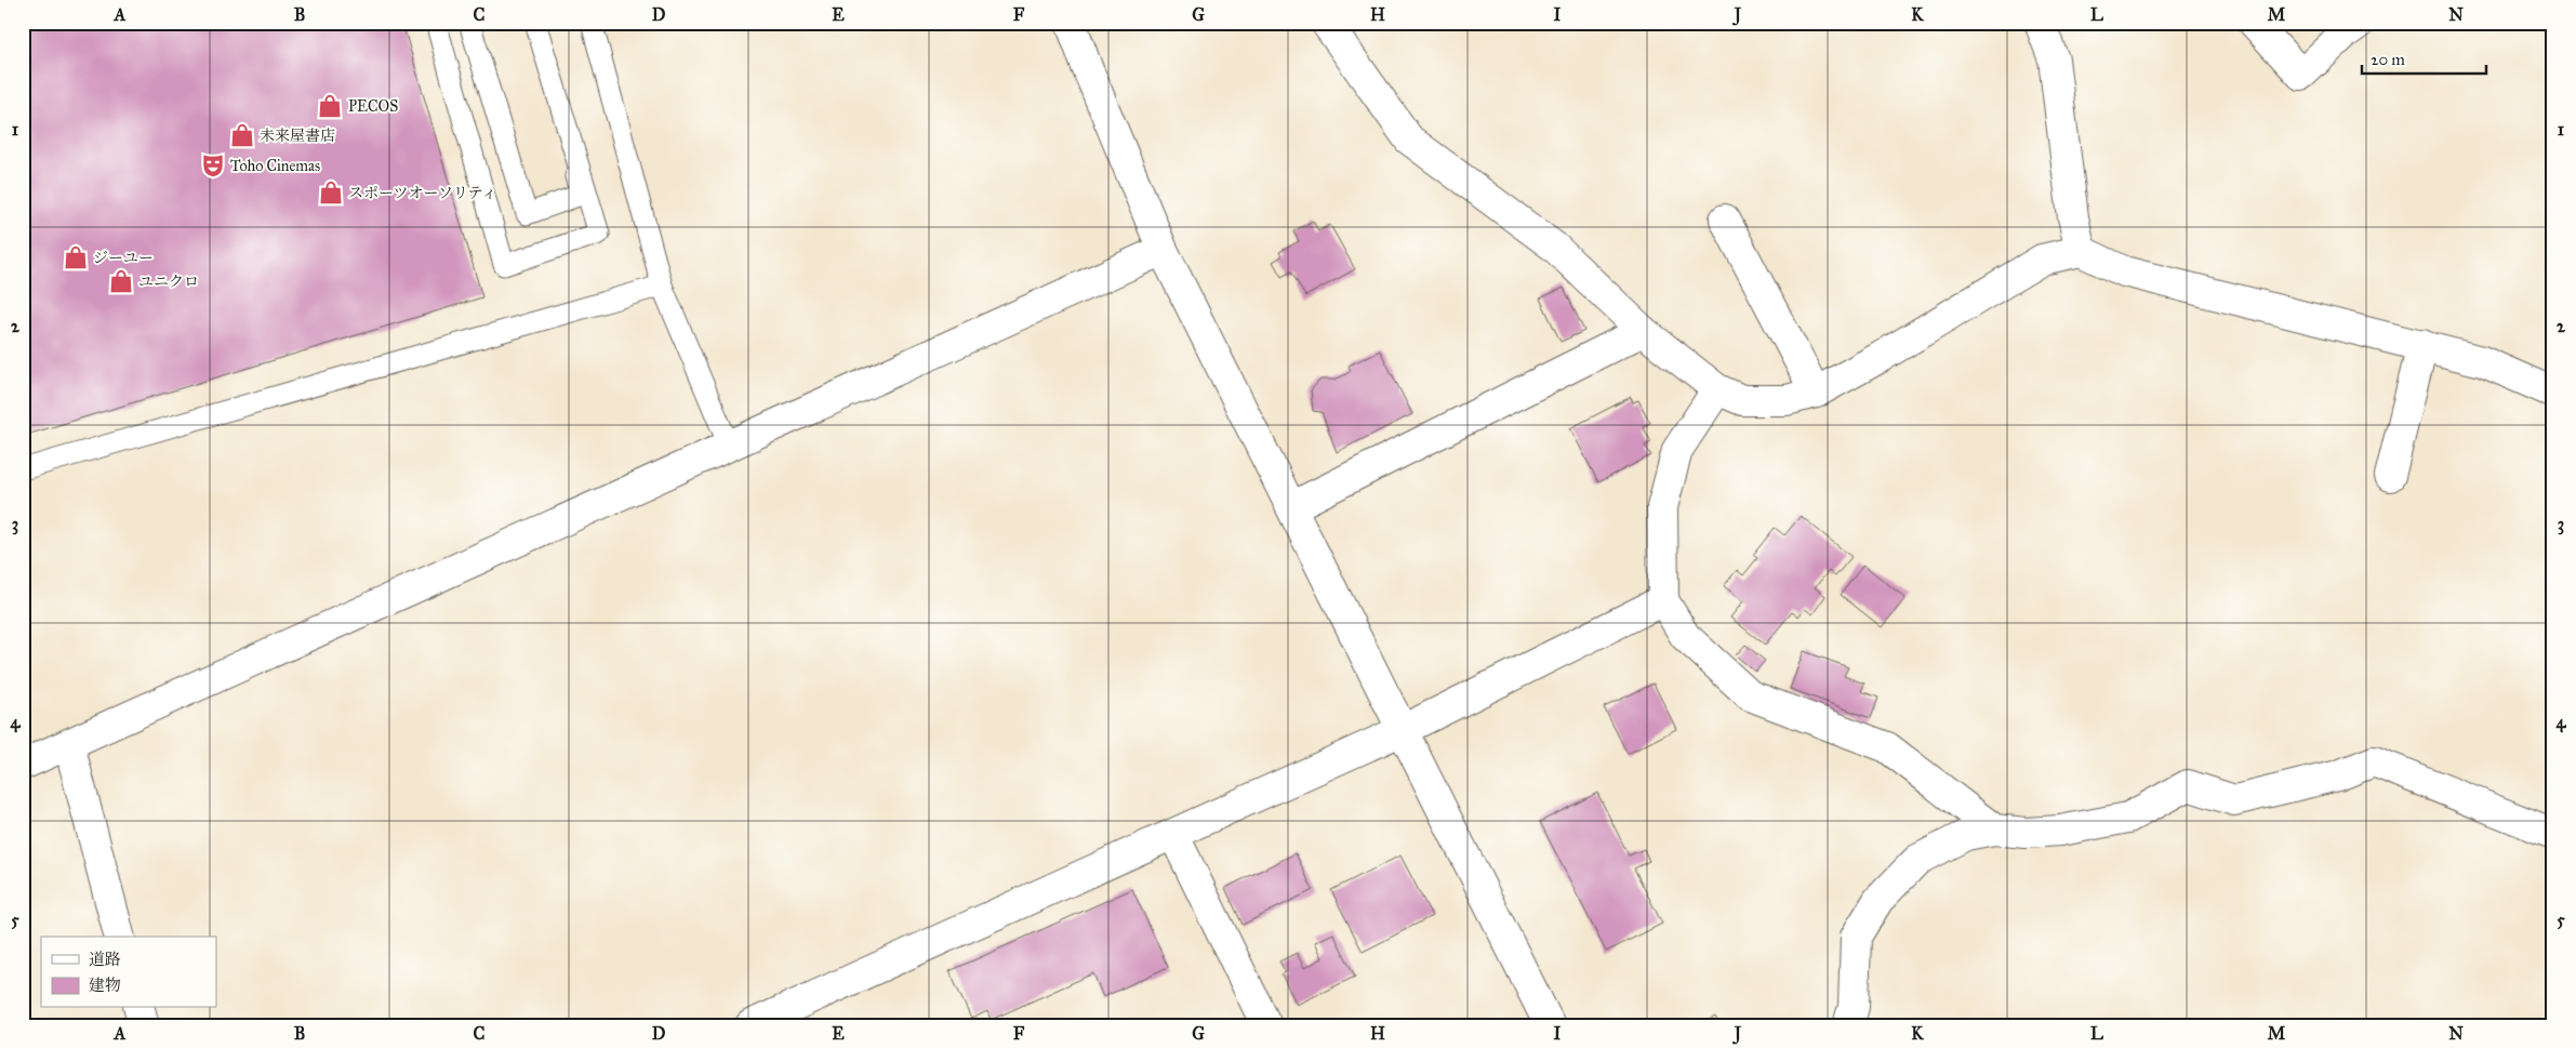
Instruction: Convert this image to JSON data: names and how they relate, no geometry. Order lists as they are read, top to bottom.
{
  "places": {
    "shop": [
      "PECOS",
      "未来屋書店",
      "スポーツオーソリティ",
      "ジーユー",
      "ユニクロ"
    ],
    "theatre": ["Toho Cinemas"]
  },
  "legend": ["道路", "建物"],
  "scale_bar": "20 m",
  "grid": {
    "columns": [
      "A",
      "B",
      "C",
      "D",
      "E",
      "F",
      "G",
      "H",
      "I",
      "J",
      "K",
      "L",
      "M",
      "N"
    ],
    "rows": [
      "1",
      "2",
      "3",
      "4",
      "5"
    ]
  }
}
